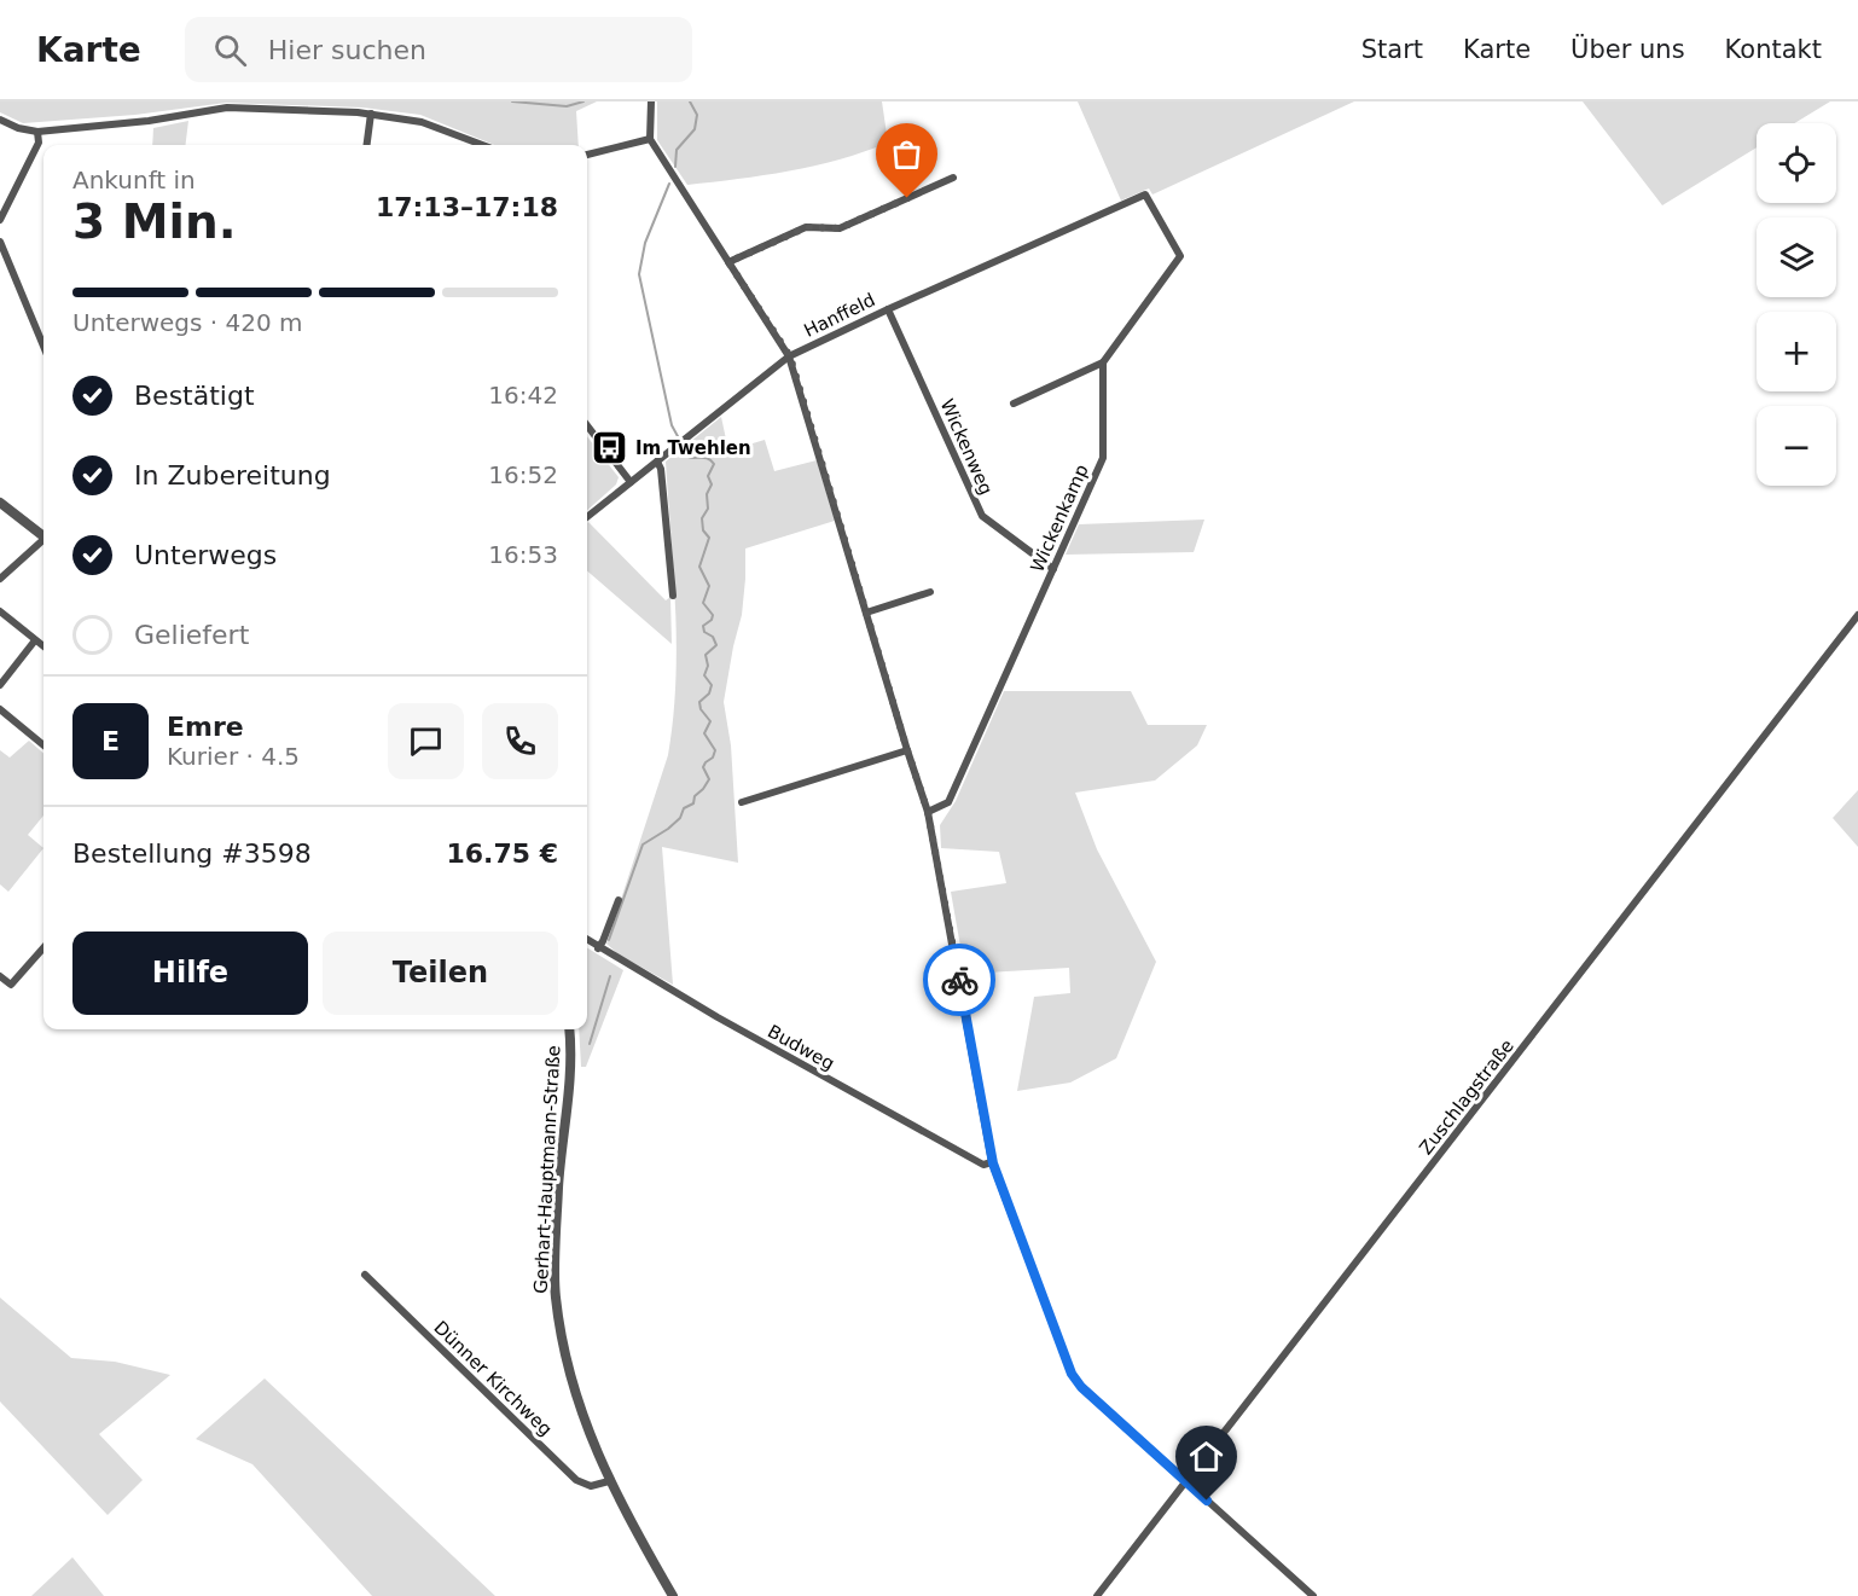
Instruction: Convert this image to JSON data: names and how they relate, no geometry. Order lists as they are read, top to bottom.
{
  "streets": {
    "street": [
      "Hanffeld",
      "Wickenweg",
      "Wickenkamp",
      "Budweg",
      "Zuschlagstraße",
      "Gerhart-Hauptmann-Straße",
      "Dünner Kirchweg"
    ]
  },
  "crossings": [
    ["Hanffeld", "Wickenweg"],
    ["Hanffeld", "Wickenkamp"],
    ["Wickenweg", "Wickenkamp"],
    ["Gerhart-Hauptmann-Straße", "Dünner Kirchweg"]
  ],
  "places": {
    "bus stop": ["Im Twehlen"]
  },
  "page": {
    "header": "Karte",
    "search": "Hier suchen",
    "nav": [
      "Start",
      "Karte",
      "Über uns",
      "Kontakt"
    ],
    "map_buttons": ["+", "−"],
    "heading": ["3 Min.", "Ankunft in", "17:13–17:18"],
    "panel": [
      "Emre",
      "Kurier · 4.5",
      "Bestellung #3598",
      "16.75 €"
    ],
    "bar": "Unterwegs · 420 m",
    "list": [
      ["Bestätigt", "16:42"],
      ["In Zubereitung", "16:52"],
      ["Unterwegs", "16:53"],
      "Geliefert"
    ],
    "round": "E",
    "buttons": ["Hilfe", "Teilen"]
  }
}
